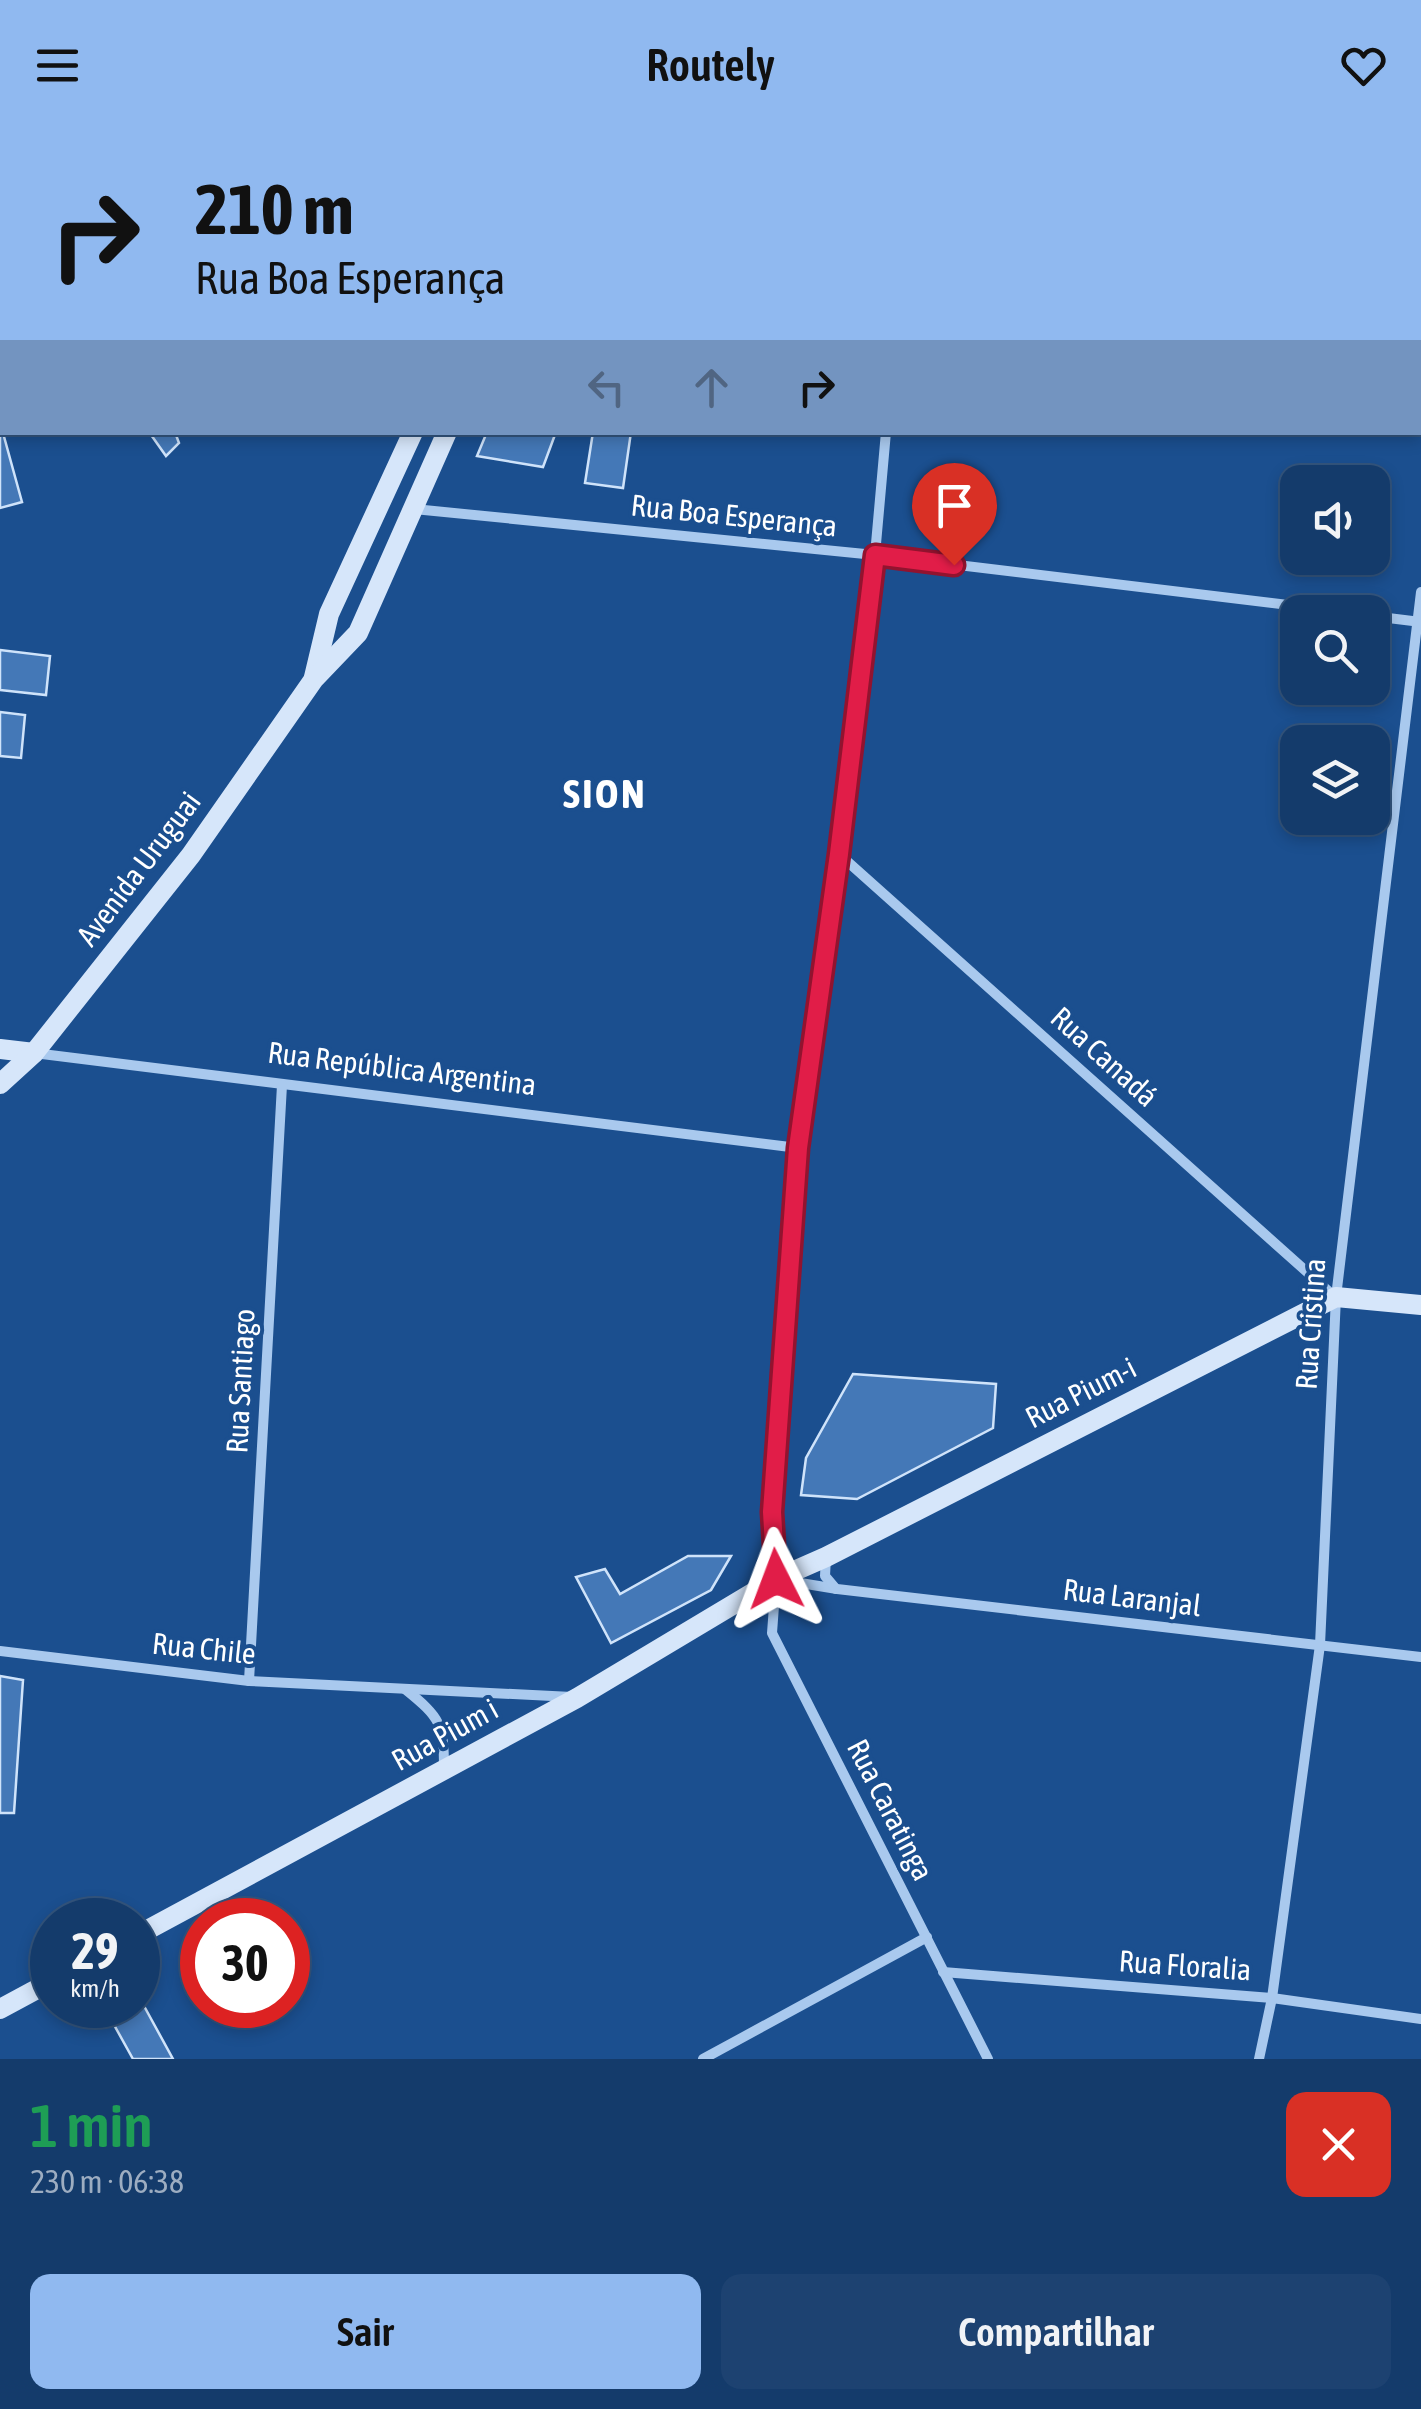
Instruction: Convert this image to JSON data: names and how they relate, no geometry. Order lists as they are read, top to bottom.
{
  "streets": {
    "street": [
      "Rua Boa Esperança",
      "Avenida Uruguai",
      "Rua Canadá",
      "Rua República Argentina",
      "Rua Cristina",
      "Rua Santiago",
      "Rua Pium-i",
      "Rua Laranjal",
      "Rua Chile",
      "Rua Pium i",
      "Rua Caratinga",
      "Rua Floralia"
    ]
  },
  "crossings": [
    ["Rua Boa Esperança", "Avenida Uruguai"],
    ["Rua Boa Esperança", "Rua Caratinga"],
    ["Avenida Uruguai", "Rua República Argentina"],
    ["Rua Canadá", "Rua Cristina"],
    ["Rua Canadá", "Rua Pium-i"],
    ["Rua Canadá", "Rua Caratinga"],
    ["Rua República Argentina", "Rua Santiago"],
    ["Rua República Argentina", "Rua Caratinga"],
    ["Rua Cristina", "Rua Pium-i"],
    ["Rua Cristina", "Rua Laranjal"],
    ["Rua Cristina", "Rua Floralia"],
    ["Rua Santiago", "Rua Chile"],
    ["Rua Pium-i", "Rua Laranjal"],
    ["Rua Pium-i", "Rua Pium i"],
    ["Rua Pium-i", "Rua Caratinga"],
    ["Rua Laranjal", "Rua Pium i"],
    ["Rua Laranjal", "Rua Caratinga"],
    ["Rua Chile", "Rua Pium i"],
    ["Rua Pium i", "Rua Caratinga"],
    ["Rua Caratinga", "Rua Floralia"]
  ],
  "districts": ["SION"],
  "page": {
    "header": "Routely",
    "turn": ["210 m", "Rua Boa Esperança"],
    "speed": "29 km/h",
    "limit": "30",
    "heading": ["1 min", "230 m · 06:38"],
    "buttons": ["Sair", "Compartilhar"]
  }
}
